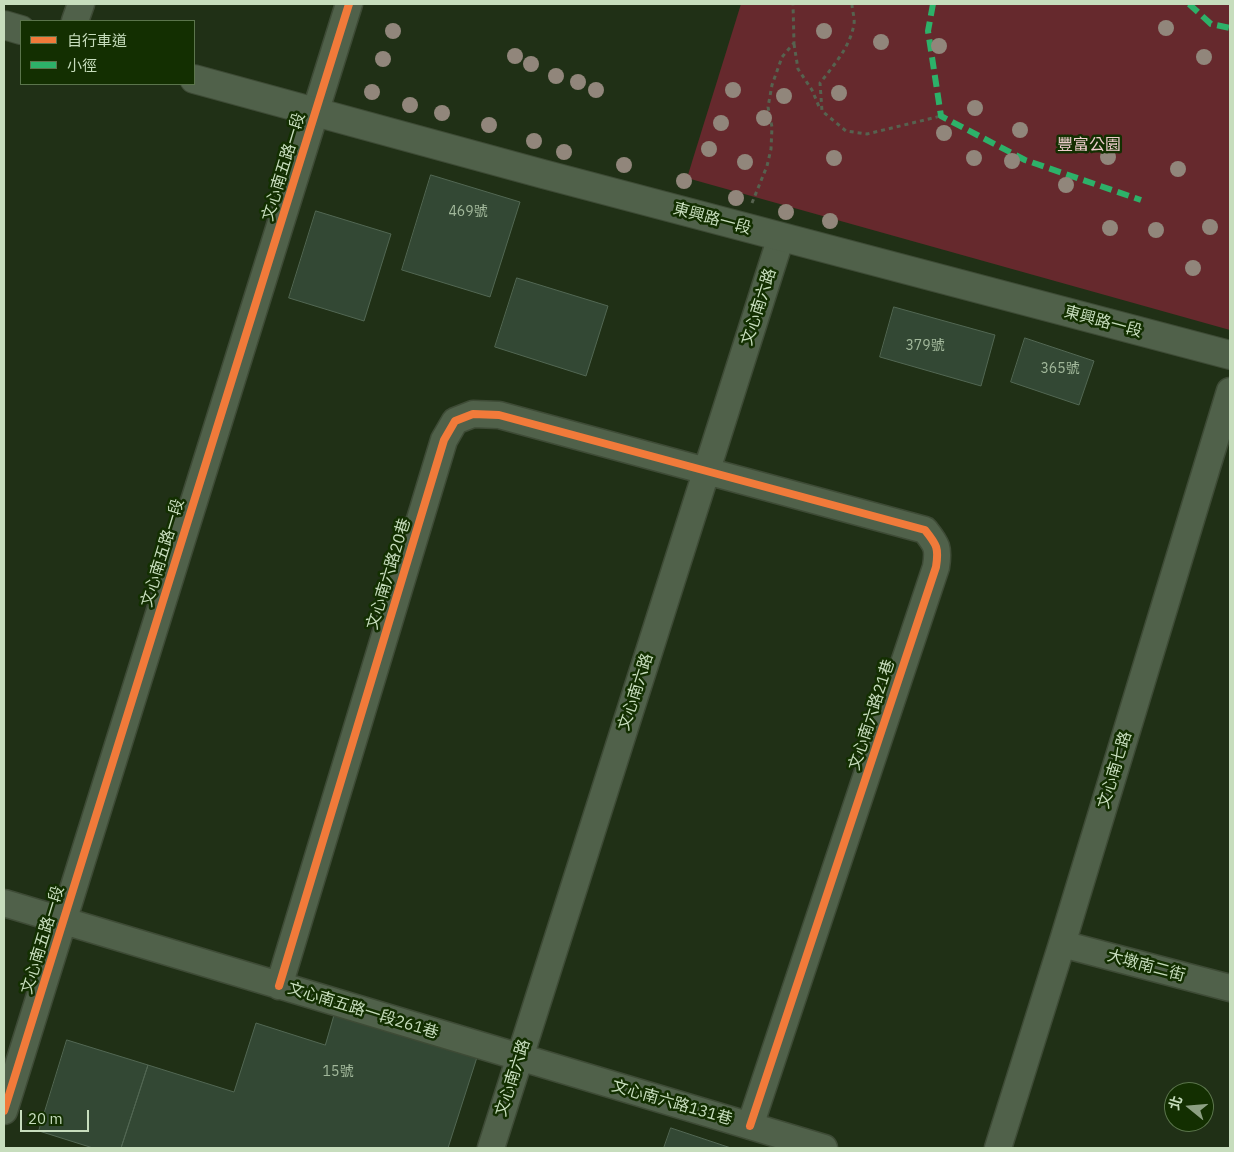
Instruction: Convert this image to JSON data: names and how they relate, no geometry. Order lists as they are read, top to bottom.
{
  "streets": {
    "street": [
      "文心南五路一段",
      "東興路一段",
      "文心南六路",
      "文心南六路20巷",
      "文心南六路21巷",
      "文心南七路",
      "大墩南二街",
      "文心南五路一段261巷",
      "文心南六路131巷"
    ]
  },
  "crossings": [
    ["文心南五路一段", "東興路一段"],
    ["文心南五路一段", "文心南五路一段261巷"],
    ["東興路一段", "文心南六路"],
    ["文心南六路", "文心南六路20巷"],
    ["文心南六路", "文心南六路21巷"],
    ["文心南六路", "文心南五路一段261巷"],
    ["文心南六路", "文心南六路131巷"],
    ["文心南六路20巷", "文心南六路21巷"],
    ["文心南六路20巷", "文心南五路一段261巷"],
    ["文心南六路21巷", "文心南六路131巷"],
    ["文心南七路", "大墩南二街"],
    ["文心南五路一段261巷", "文心南六路131巷"]
  ],
  "parks": ["豐富公園"],
  "house_numbers": [
    "469號",
    "379號",
    "365號",
    "15號"
  ],
  "legend": ["自行車道", "小徑"],
  "scale_bar": "20 m",
  "north": "left"
}
